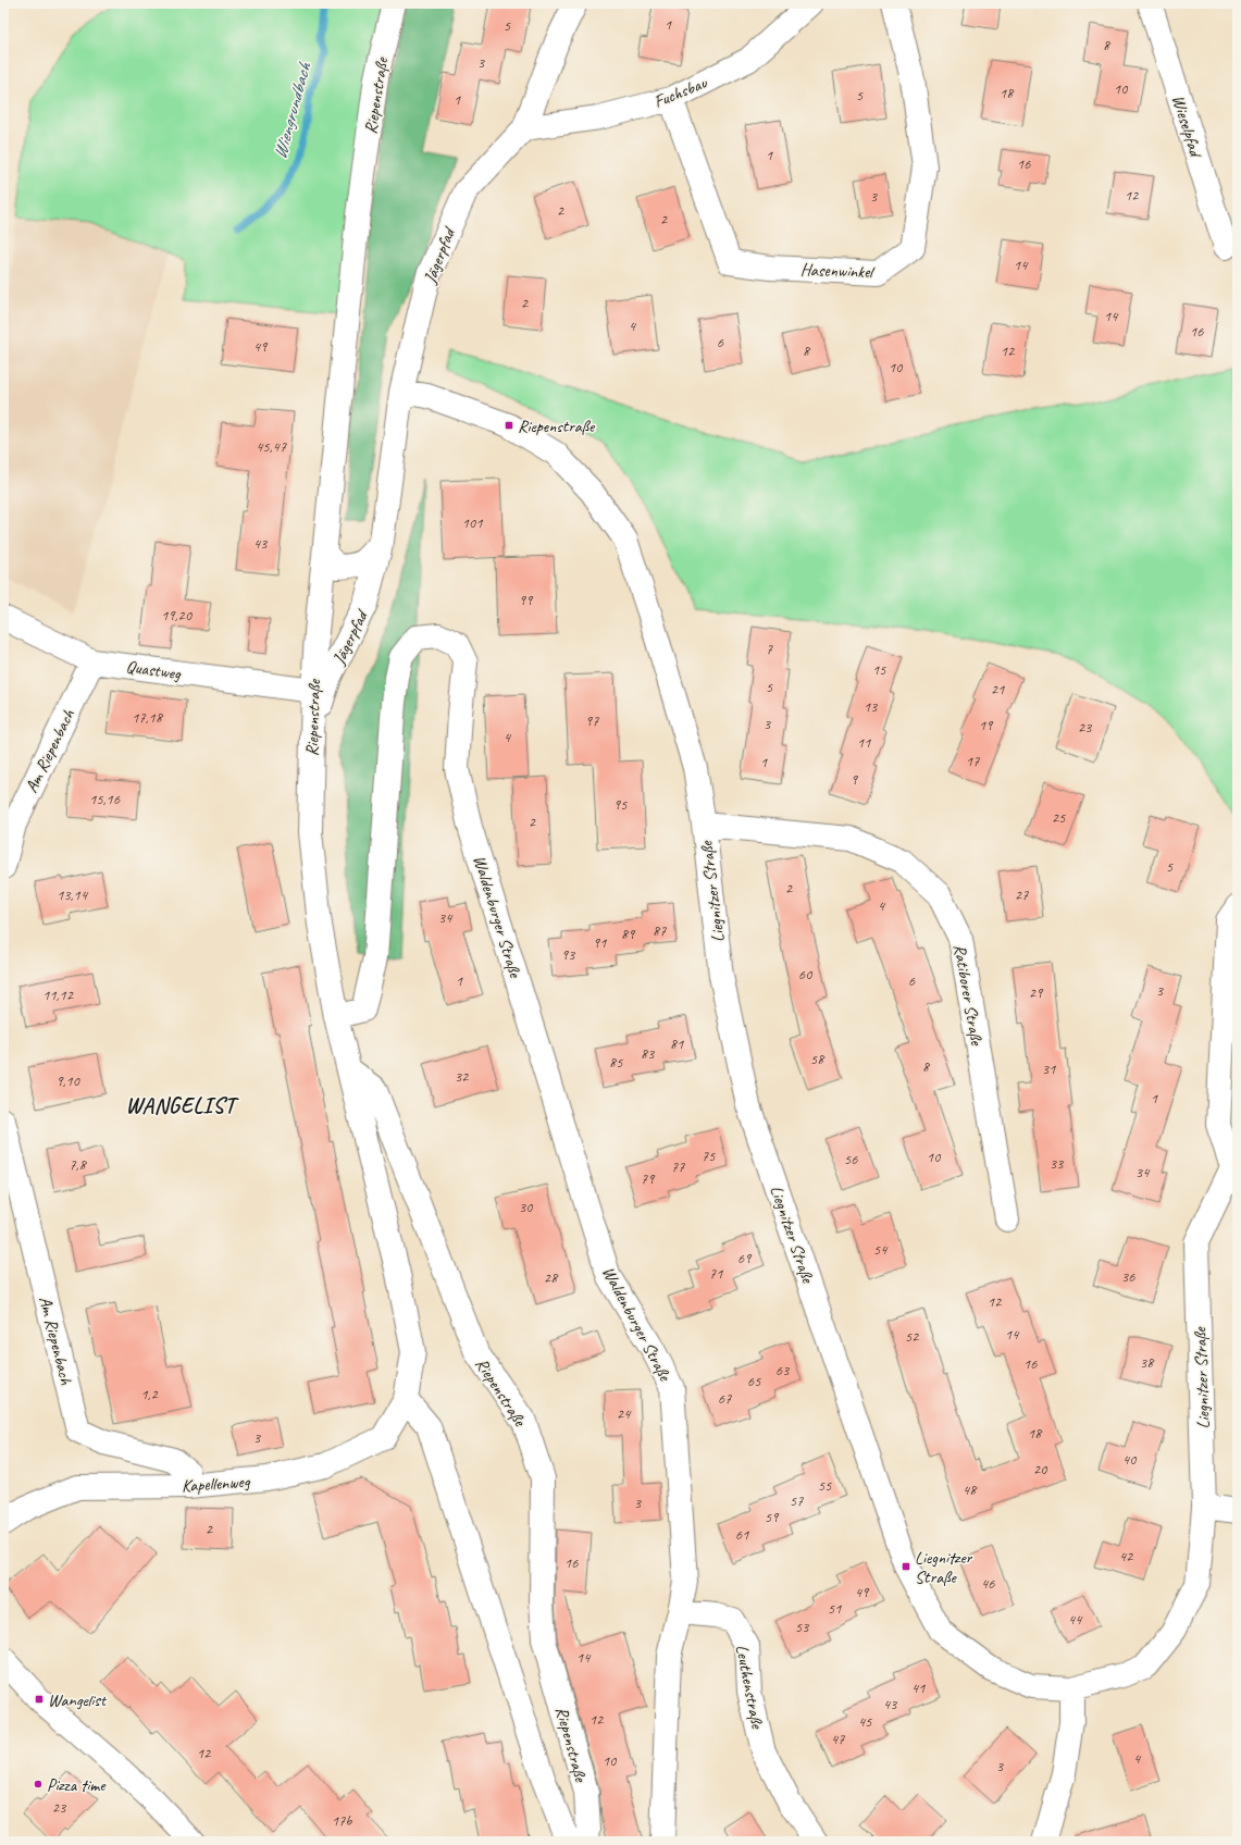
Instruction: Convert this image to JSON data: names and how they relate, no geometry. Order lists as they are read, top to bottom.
{
  "streets": {
    "street": [
      "Fuchsbau",
      "Riepenstraße",
      "Wieselpfad",
      "Jägerpfad",
      "Hasenwinkel",
      "Quastweg",
      "Am Riepenbach",
      "Liegnitzer Straße",
      "Waldenburger Straße",
      "Ratiborer Straße",
      "Kapellenweg",
      "Leuthenstraße"
    ]
  },
  "crossings": [
    ["Fuchsbau", "Jägerpfad"],
    ["Fuchsbau", "Hasenwinkel"],
    ["Riepenstraße", "Jägerpfad"],
    ["Riepenstraße", "Quastweg"],
    ["Riepenstraße", "Waldenburger Straße"],
    ["Riepenstraße", "Kapellenweg"],
    ["Jägerpfad", "Liegnitzer Straße"],
    ["Quastweg", "Am Riepenbach"],
    ["Am Riepenbach", "Kapellenweg"],
    ["Liegnitzer Straße", "Ratiborer Straße"],
    ["Waldenburger Straße", "Leuthenstraße"]
  ],
  "districts": ["WANGELIST"],
  "water": ["Wiengrundbach"],
  "places": {
    "transit": ["Riepenstraße", "Liegnitzer Straße", "Wangelist"],
    "other": ["Pizza time"]
  },
  "house_numbers": [
    "1",
    "5",
    "8",
    "3",
    "10",
    "18",
    "5",
    "1",
    "1",
    "16",
    "12",
    "3",
    "2",
    "2",
    "14",
    "2",
    "14",
    "4",
    "16",
    "6",
    "49",
    "8",
    "12",
    "10",
    "45,47",
    "101",
    "43",
    "99",
    "19,20",
    "7",
    "15",
    "5",
    "21",
    "13",
    "17,18",
    "97",
    "3",
    "19",
    "23",
    "4",
    "11",
    "17",
    "1",
    "9",
    "15,16",
    "95",
    "25",
    "2",
    "5",
    "2",
    "13,14",
    "27",
    "4",
    "34",
    "87",
    "89",
    "91",
    "93",
    "60",
    "1",
    "6",
    "3",
    "29",
    "11,12",
    "81",
    "83",
    "58",
    "85",
    "8",
    "31",
    "32",
    "9,10",
    "1",
    "75",
    "10",
    "56",
    "33",
    "7,8",
    "77",
    "34",
    "79",
    "30",
    "54",
    "69",
    "71",
    "36",
    "28",
    "12",
    "14",
    "52",
    "38",
    "16",
    "63",
    "65",
    "1,2",
    "67",
    "24",
    "18",
    "3",
    "40",
    "20",
    "55",
    "48",
    "57",
    "3",
    "59",
    "2",
    "61",
    "42",
    "16",
    "46",
    "49",
    "51",
    "44",
    "53",
    "14",
    "41",
    "43",
    "12",
    "45",
    "47",
    "12",
    "4",
    "10",
    "3",
    "23",
    "17b"
  ]
}
